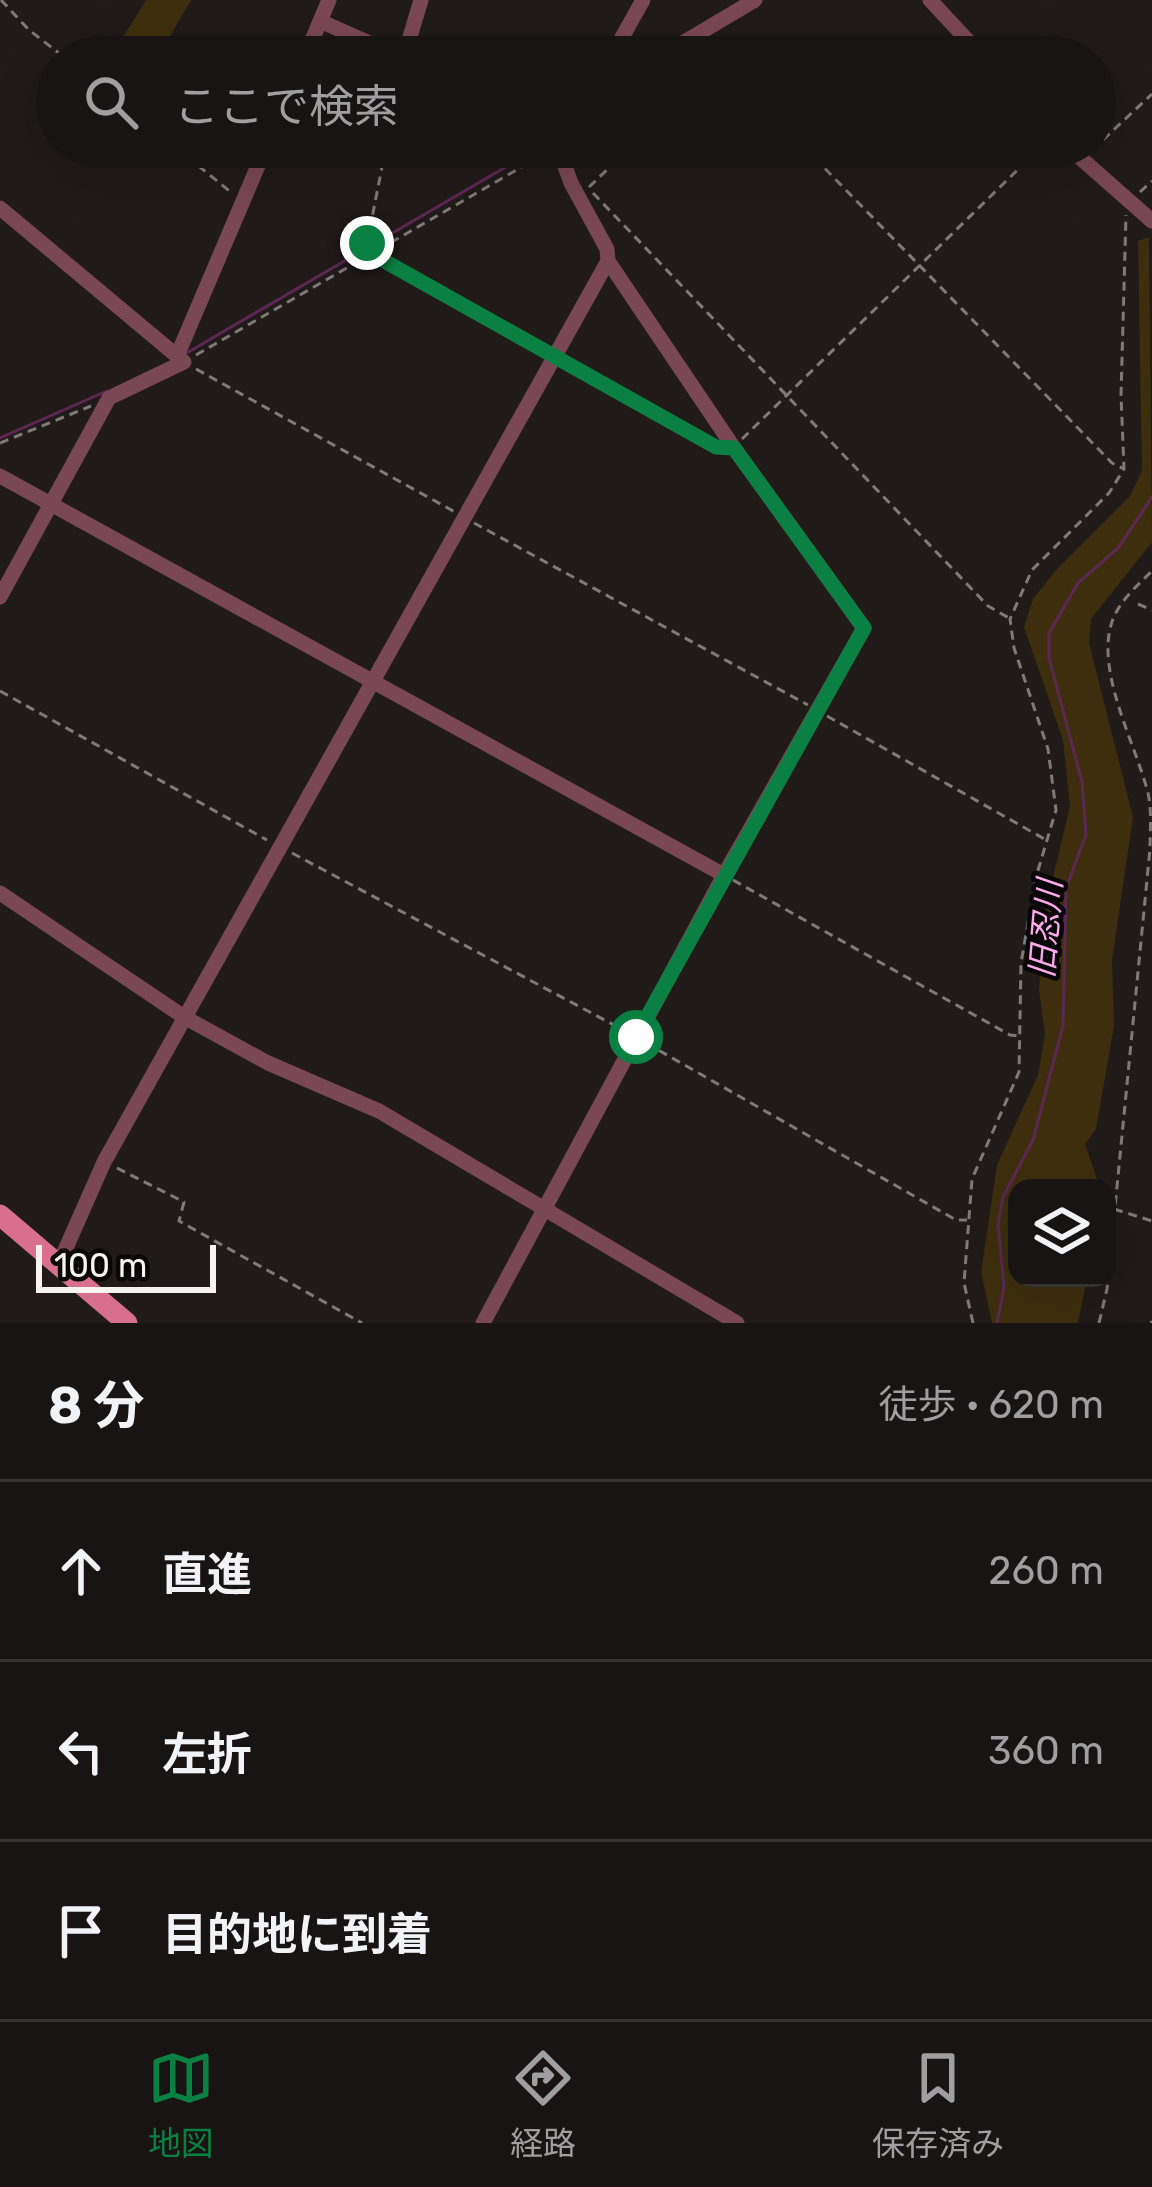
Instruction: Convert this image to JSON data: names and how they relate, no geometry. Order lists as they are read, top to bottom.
{
  "water": ["旧忍川"],
  "scale_bar": "100 m",
  "page": {
    "search": "ここで検索",
    "scale": "100 m",
    "heading": ["8 分", "徒歩 · 620 m"],
    "list": [
      ["直進", "260 m"],
      ["左折", "360 m"],
      "目的地に到着"
    ],
    "nav": ["地図", "経路", "保存済み"]
  }
}
